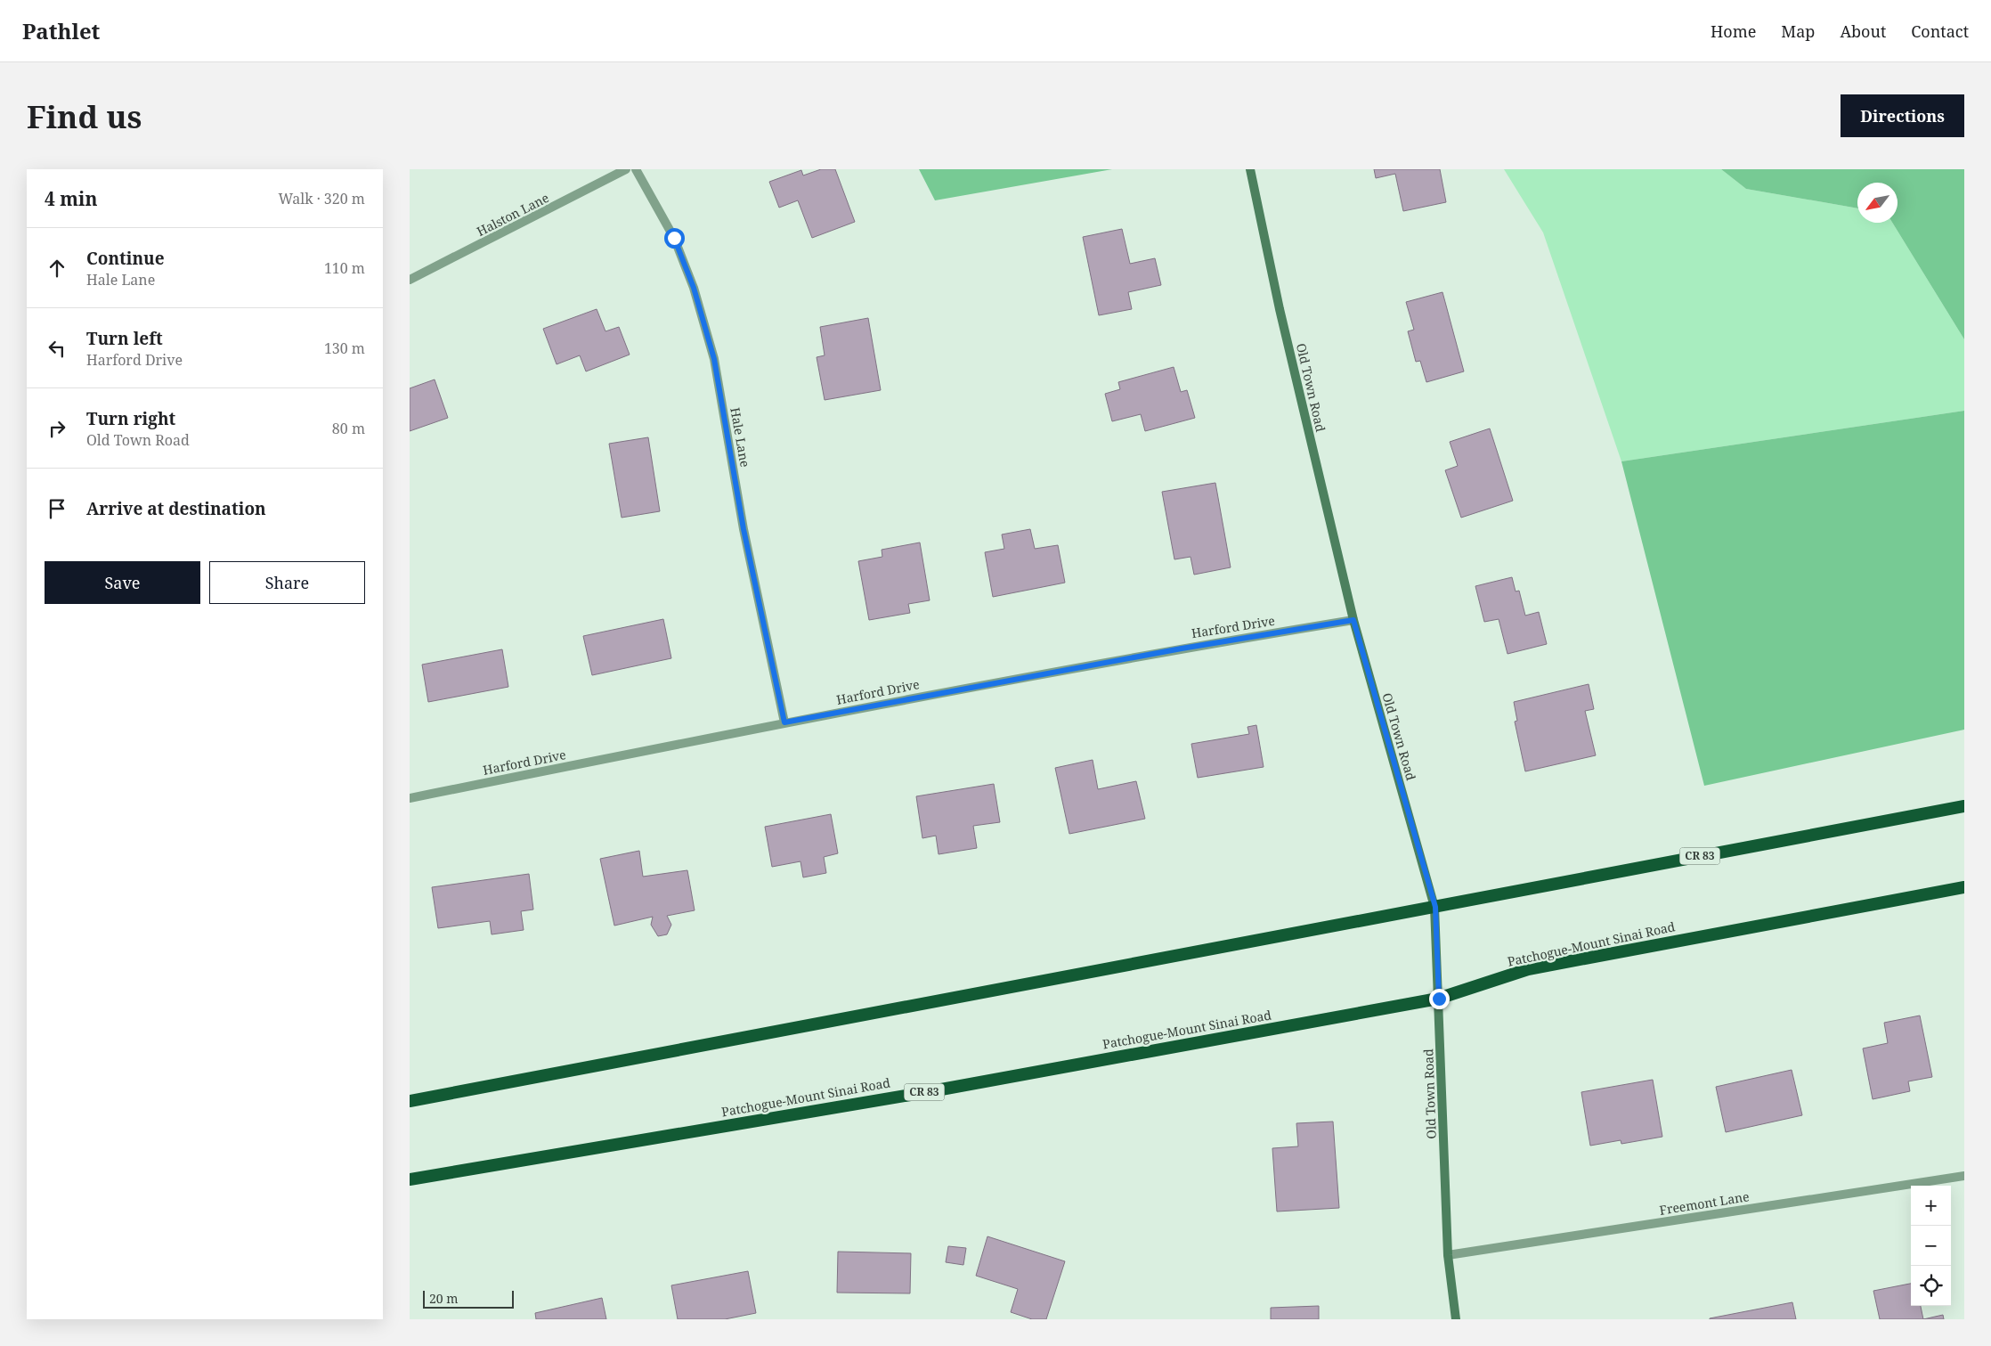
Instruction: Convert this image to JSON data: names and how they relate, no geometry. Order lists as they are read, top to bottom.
{
  "streets": {
    "highway": ["CR 83", "Patchogue-Mount Sinai Road"],
    "main road": ["Old Town Road"],
    "street": [
      "Halston Lane",
      "Hale Lane",
      "Harford Drive",
      "Freemont Lane"
    ]
  },
  "crossings": [
    ["Old Town Road", "Harford Drive"],
    ["Old Town Road", "CR 83"],
    ["Old Town Road", "Patchogue-Mount Sinai Road"],
    ["Old Town Road", "Freemont Lane"],
    ["Hale Lane", "Harford Drive"]
  ],
  "scale_bar": "20 m",
  "north": "bottom left",
  "page": {
    "header": "Pathlet",
    "nav": [
      "Home",
      "Map",
      "About",
      "Contact"
    ],
    "buttons": [
      "Directions",
      ["Save", "Share"]
    ],
    "title": "Find us",
    "heading": ["4 min", "Walk · 320 m"],
    "list": [
      ["Continue", "Hale Lane", "110 m"],
      ["Turn left", "Harford Drive", "130 m"],
      ["Turn right", "Old Town Road", "80 m"],
      "Arrive at destination"
    ],
    "map_buttons": ["+", "−"],
    "scale": "20 m"
  }
}
